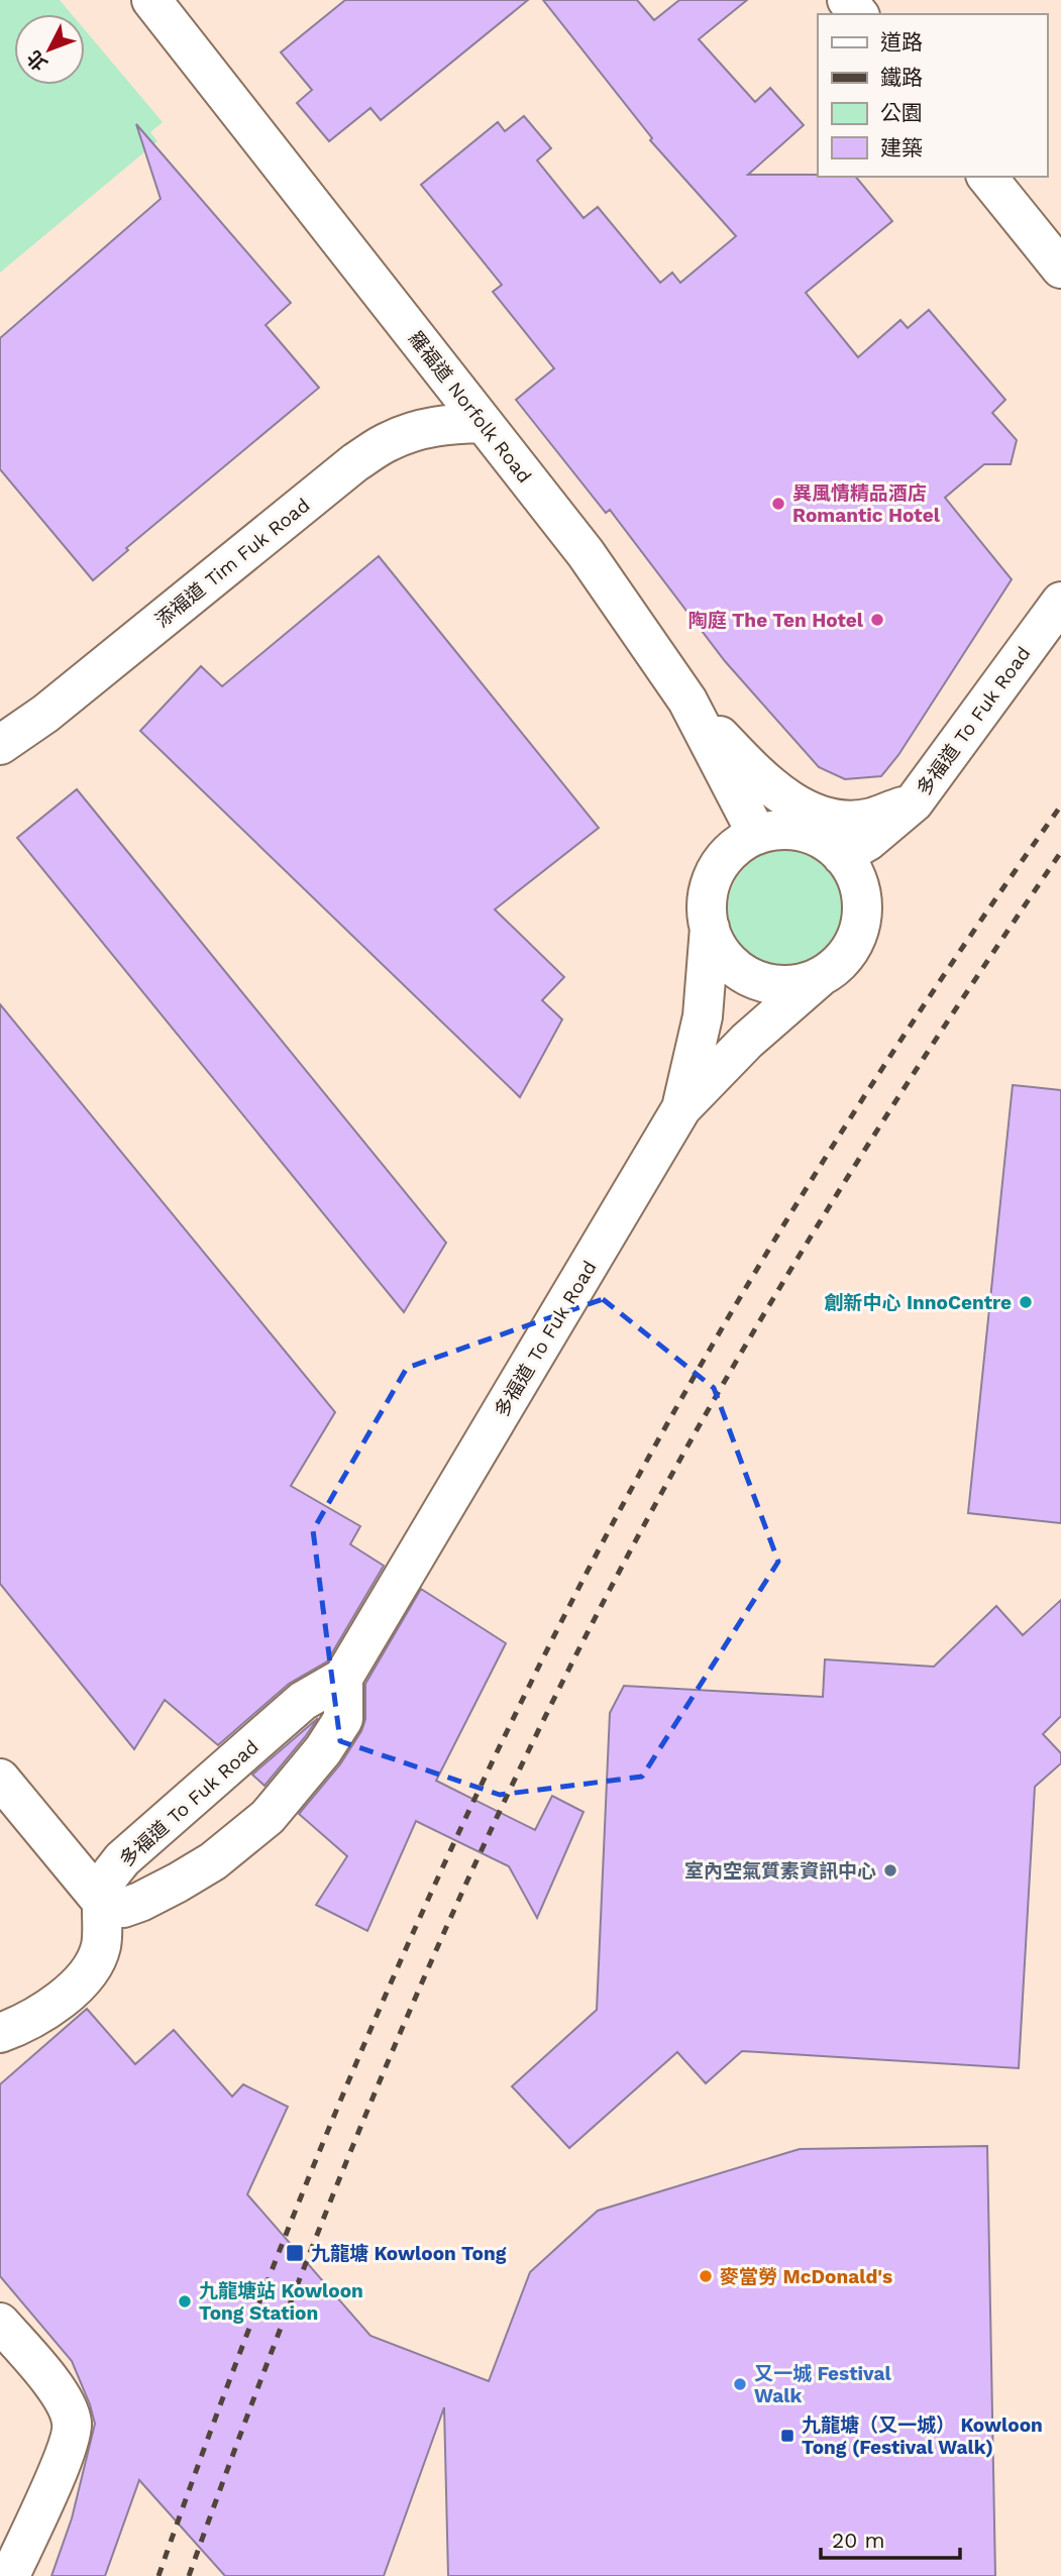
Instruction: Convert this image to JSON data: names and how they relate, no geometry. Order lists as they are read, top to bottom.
{
  "streets": {
    "street": ["羅福道 Norfolk Road", "添福道 Tim Fuk Road", "多福道 To Fuk Road"]
  },
  "crossings": [
    ["羅福道 Norfolk Road", "添福道 Tim Fuk Road"],
    ["羅福道 Norfolk Road", "多福道 To Fuk Road"]
  ],
  "places": {
    "other": [
      "異風情精品酒店 Romantic Hotel",
      "陶庭 The Ten Hotel",
      "創新中心 InnoCentre",
      "室內空氣質素資訊中心",
      "麥當勞 McDonald's",
      "九龍塘站 Kowloon Tong Station",
      "又一城 Festival Walk"
    ],
    "transit": ["九龍塘 Kowloon Tong", "九龍塘（又一城） Kowloon Tong (Festival Walk)"]
  },
  "legend": [
    "道路",
    "鐵路",
    "公園",
    "建築"
  ],
  "scale_bar": "20 m",
  "north": "bottom left"
}
